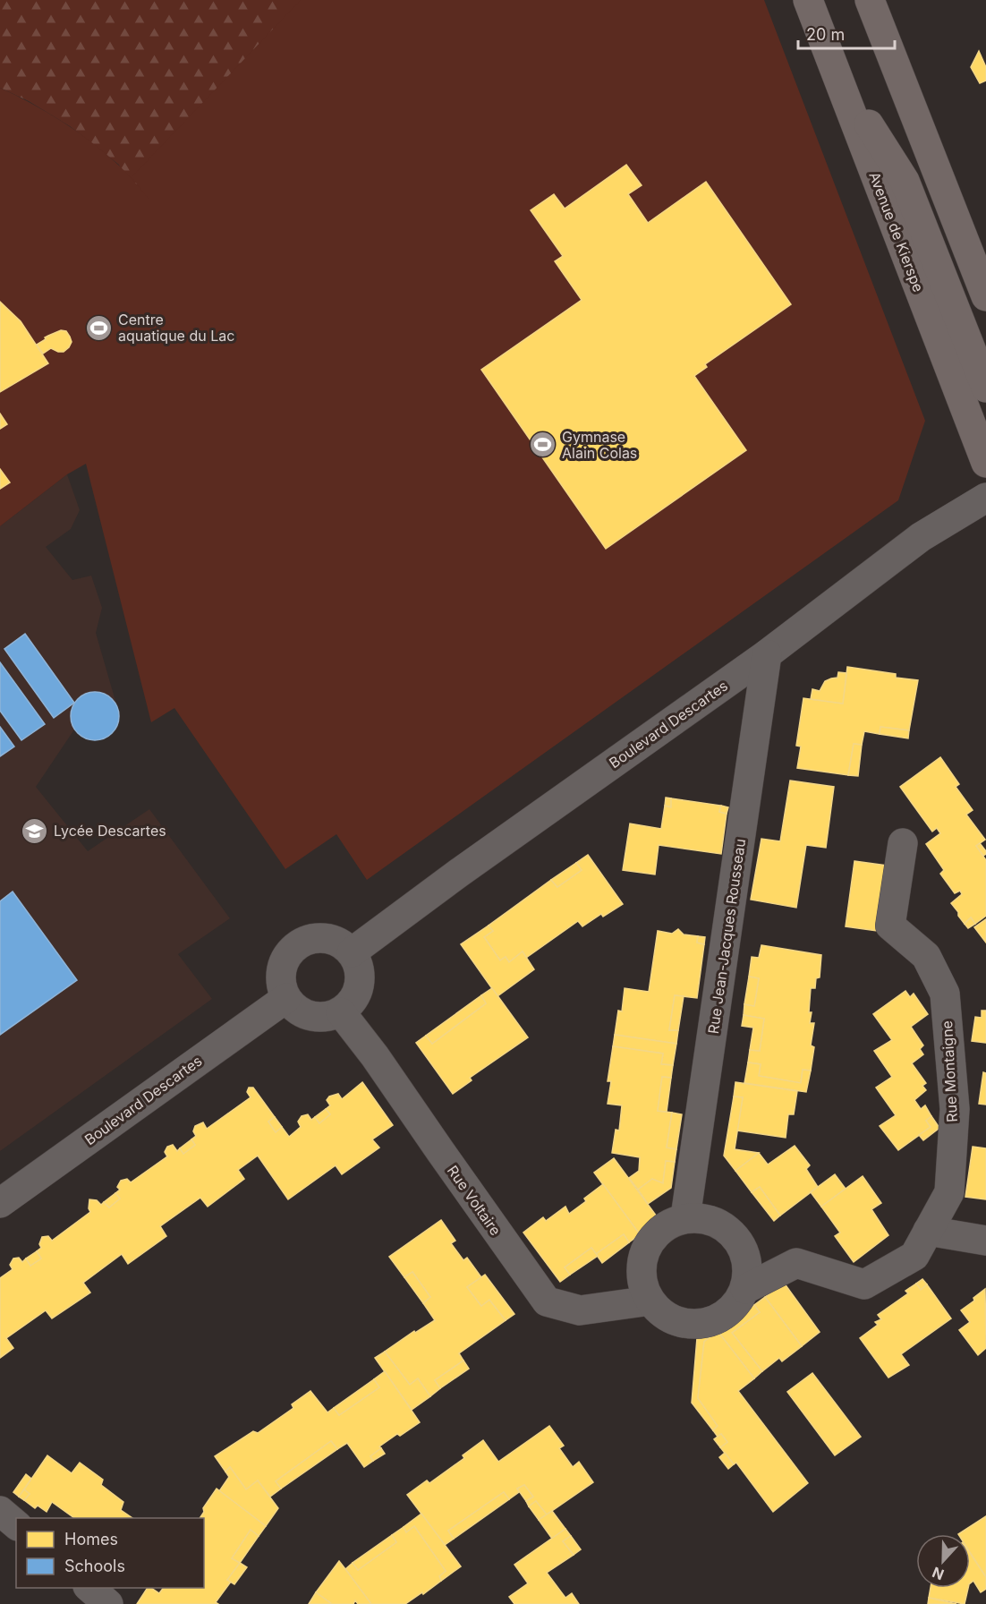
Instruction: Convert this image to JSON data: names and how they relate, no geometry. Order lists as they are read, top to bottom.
{
  "streets": {
    "main road": ["Avenue de Kierspe"],
    "street": [
      "Boulevard Descartes",
      "Rue Jean-Jacques Rousseau",
      "Rue Montaigne",
      "Rue Voltaire"
    ]
  },
  "crossings": [
    ["Boulevard Descartes", "Rue Jean-Jacques Rousseau"],
    ["Boulevard Descartes", "Rue Voltaire"],
    ["Rue Jean-Jacques Rousseau", "Rue Montaigne"],
    ["Rue Jean-Jacques Rousseau", "Rue Voltaire"],
    ["Rue Montaigne", "Rue Voltaire"]
  ],
  "places": {
    "sports": ["Centre aquatique du Lac", "Gymnase Alain Colas"],
    "school or university": ["Lycée Descartes"]
  },
  "legend": ["Homes", "Schools"],
  "scale_bar": "20 m",
  "north": "bottom"
}
